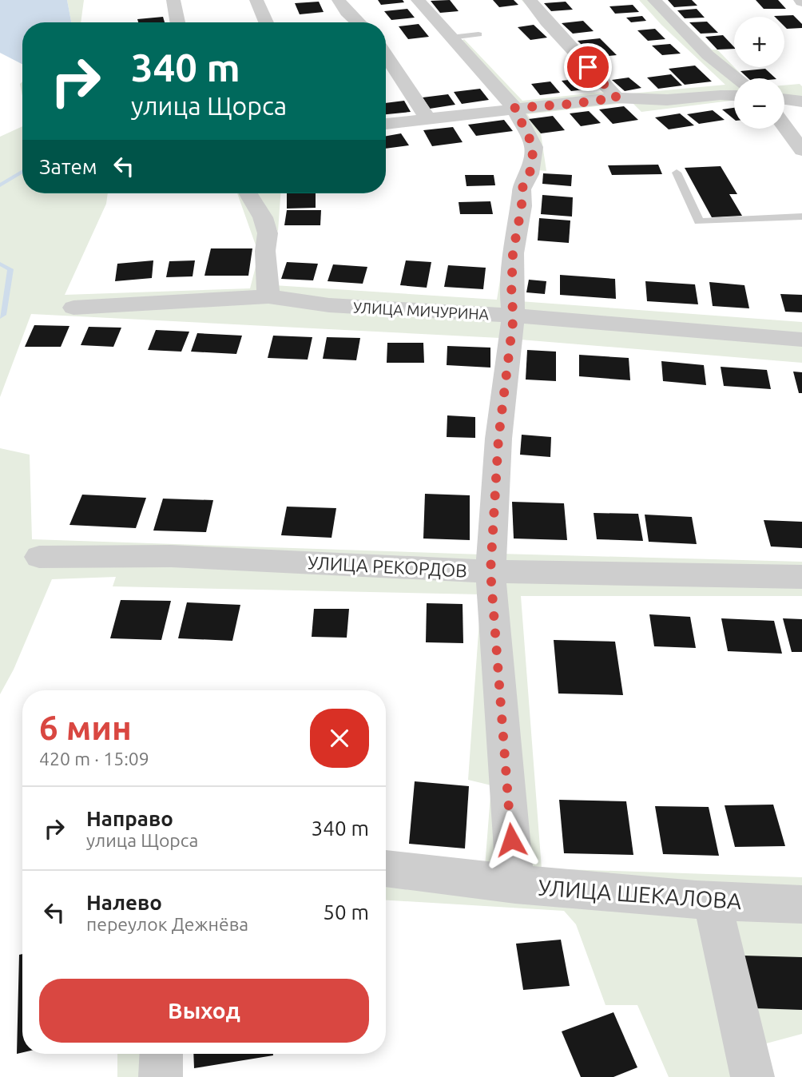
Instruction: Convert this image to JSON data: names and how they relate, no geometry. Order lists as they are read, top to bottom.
{
  "streets": {
    "street": ["УЛИЦА МИЧУРИНА", "УЛИЦА РЕКОРДОВ", "УЛИЦА ШЕКАЛОВА"]
  },
  "page": {
    "map_buttons": ["+", "−"],
    "turn": ["340 m", "улица Щорса"],
    "then": "Затем",
    "heading": ["6 мин", "420 m · 15:09"],
    "list": [
      {
        "name": "Направо",
        "note": "улица Щорса",
        "value": "340 m"
      },
      {
        "name": "Налево",
        "note": "переулок Дежнёва",
        "value": "50 m"
      }
    ],
    "buttons": "Выход"
  }
}
